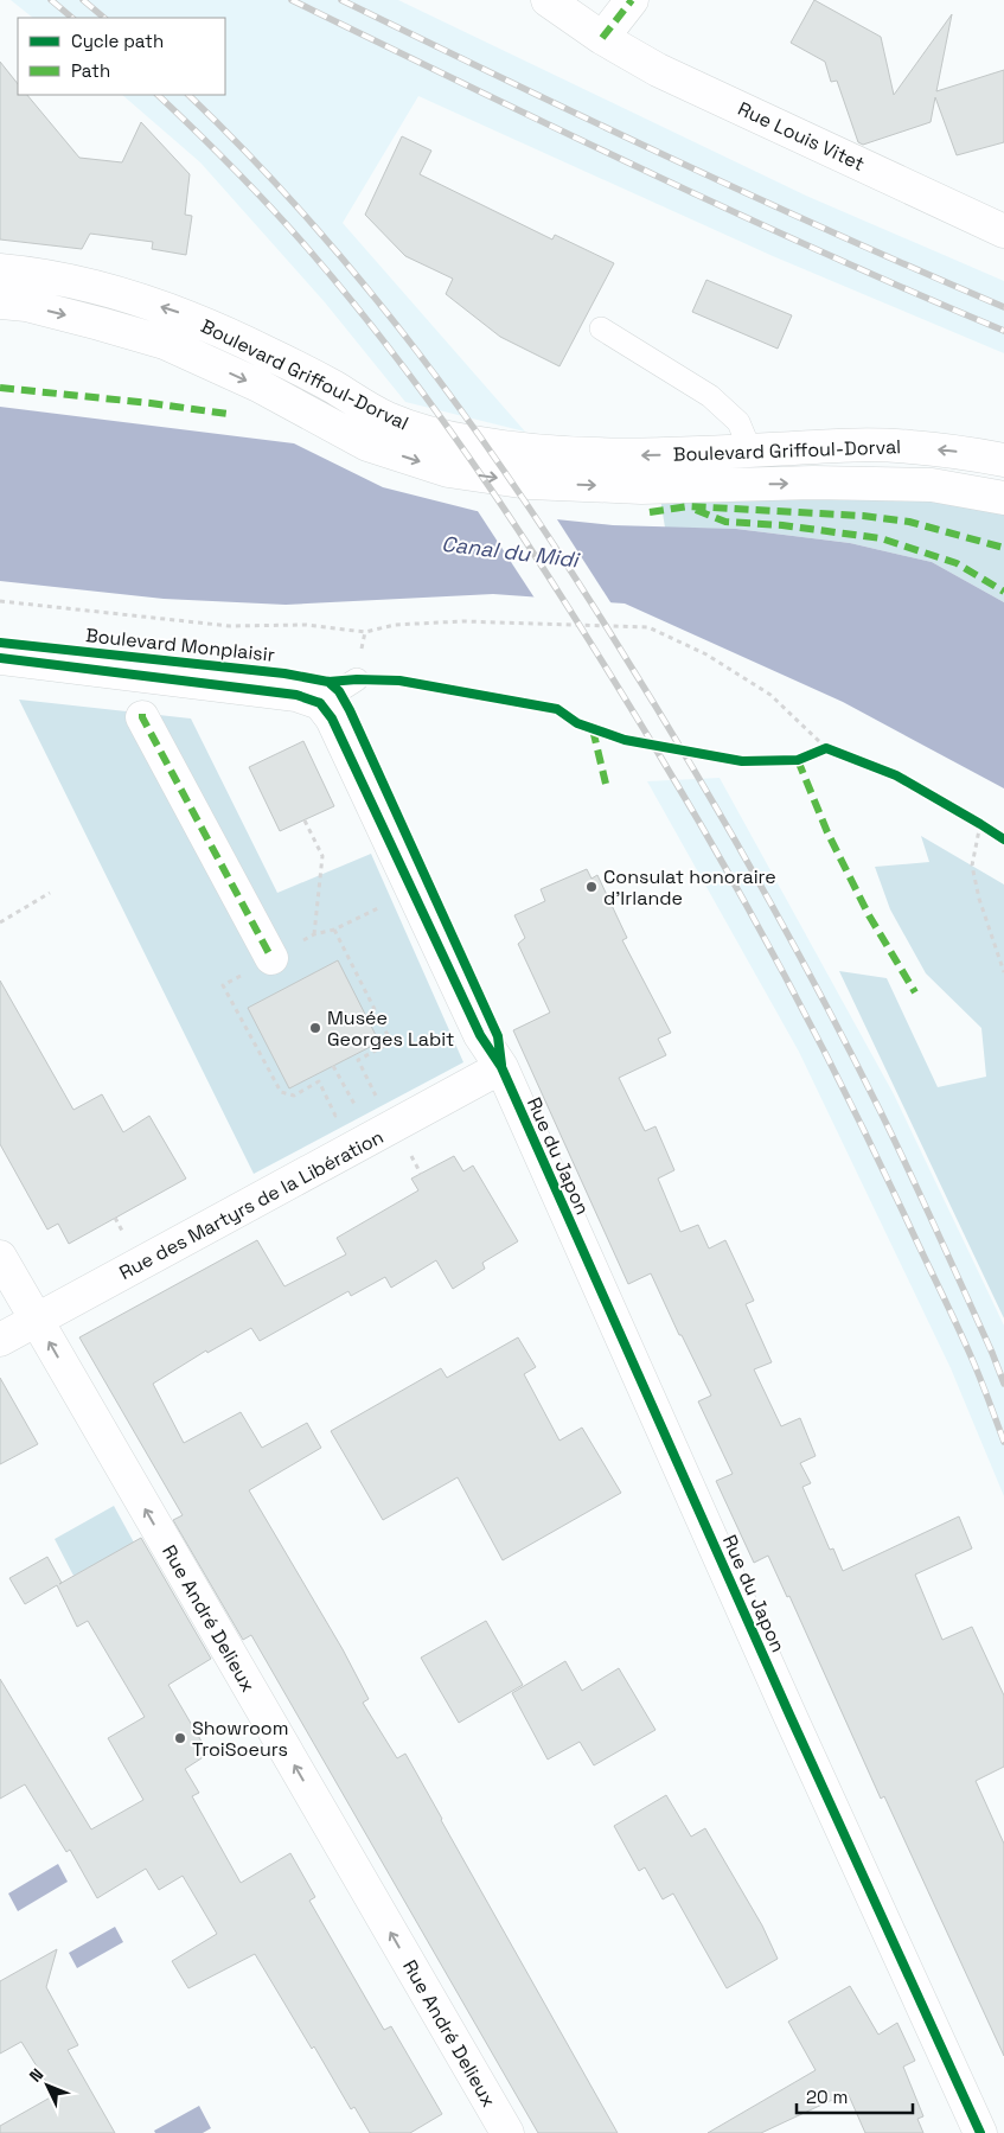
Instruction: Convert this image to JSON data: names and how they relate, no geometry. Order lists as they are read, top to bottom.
{
  "streets": {
    "street": [
      "Rue Louis Vitet",
      "Boulevard Griffoul-Dorval",
      "Boulevard Monplaisir",
      "Rue du Japon",
      "Rue des Martyrs de la Libération",
      "Rue André Delieux"
    ]
  },
  "crossings": [
    ["Boulevard Monplaisir", "Rue du Japon"],
    ["Rue du Japon", "Rue des Martyrs de la Libération"],
    ["Rue des Martyrs de la Libération", "Rue André Delieux"]
  ],
  "one_way": ["Rue André Delieux"],
  "water": ["Canal du Midi"],
  "places": ["Consulat honoraire d'Irlande", "Musée Georges Labit", "Showroom TroiSoeurs"],
  "legend": ["Cycle path", "Path"],
  "scale_bar": "20 m",
  "north": "top left"
}
